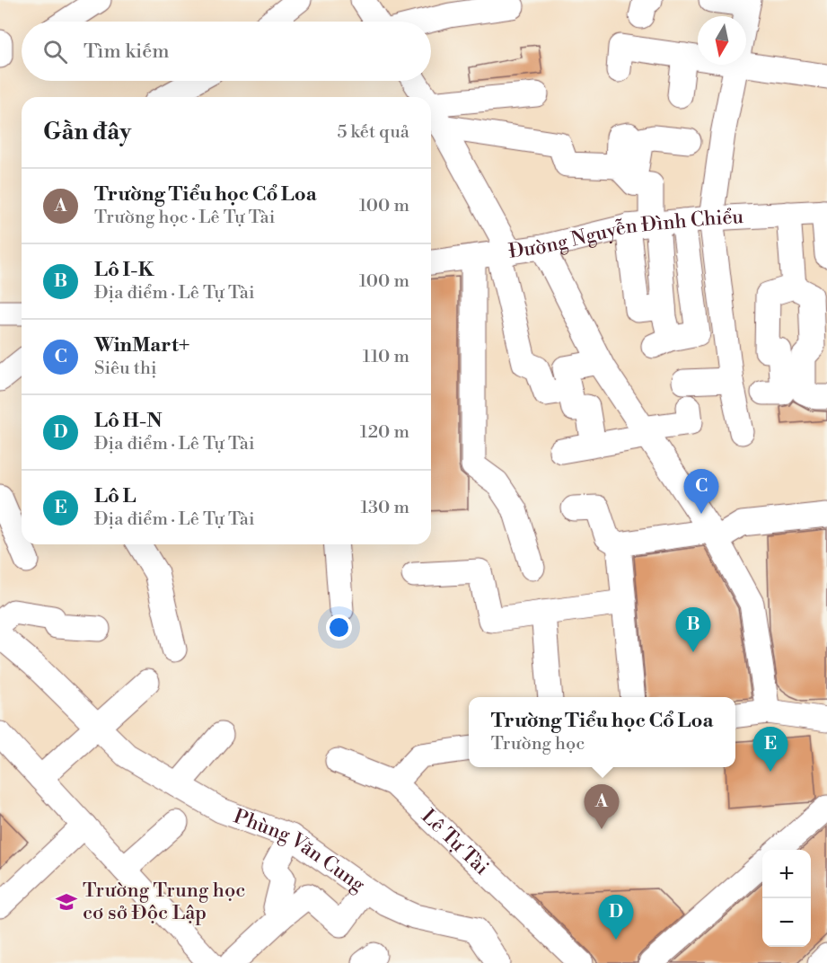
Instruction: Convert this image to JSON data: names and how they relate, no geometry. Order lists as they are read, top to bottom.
{
  "streets": {
    "street": ["Đường Nguyễn Đình Chiểu", "Lê Tự Tài", "Phùng Văn Cung"]
  },
  "places": {
    "school or university": ["Trường Trung học cơ sở Độc Lập"]
  },
  "north": "bottom",
  "page": {
    "search": "Tìm kiếm",
    "heading": ["Gần đây", "5 kết quả"],
    "list": [
      {
        "mark": "A",
        "name": "Trường Tiểu học Cổ Loa",
        "note": "Trường học · Lê Tự Tài",
        "value": "100 m"
      },
      {
        "mark": "B",
        "name": "Lô I-K",
        "note": "Địa điểm · Lê Tự Tài",
        "value": "100 m"
      },
      {
        "mark": "C",
        "name": "WinMart+",
        "note": "Siêu thị",
        "value": "110 m"
      },
      {
        "mark": "D",
        "name": "Lô H-N",
        "note": "Địa điểm · Lê Tự Tài",
        "value": "120 m"
      },
      {
        "mark": "E",
        "name": "Lô L",
        "note": "Địa điểm · Lê Tự Tài",
        "value": "130 m"
      }
    ],
    "pins": [
      "C",
      "B",
      "E",
      "A",
      "D"
    ],
    "popup": ["Trường Tiểu học Cổ Loa", "Trường học"],
    "map_buttons": ["+", "−"]
  }
}
